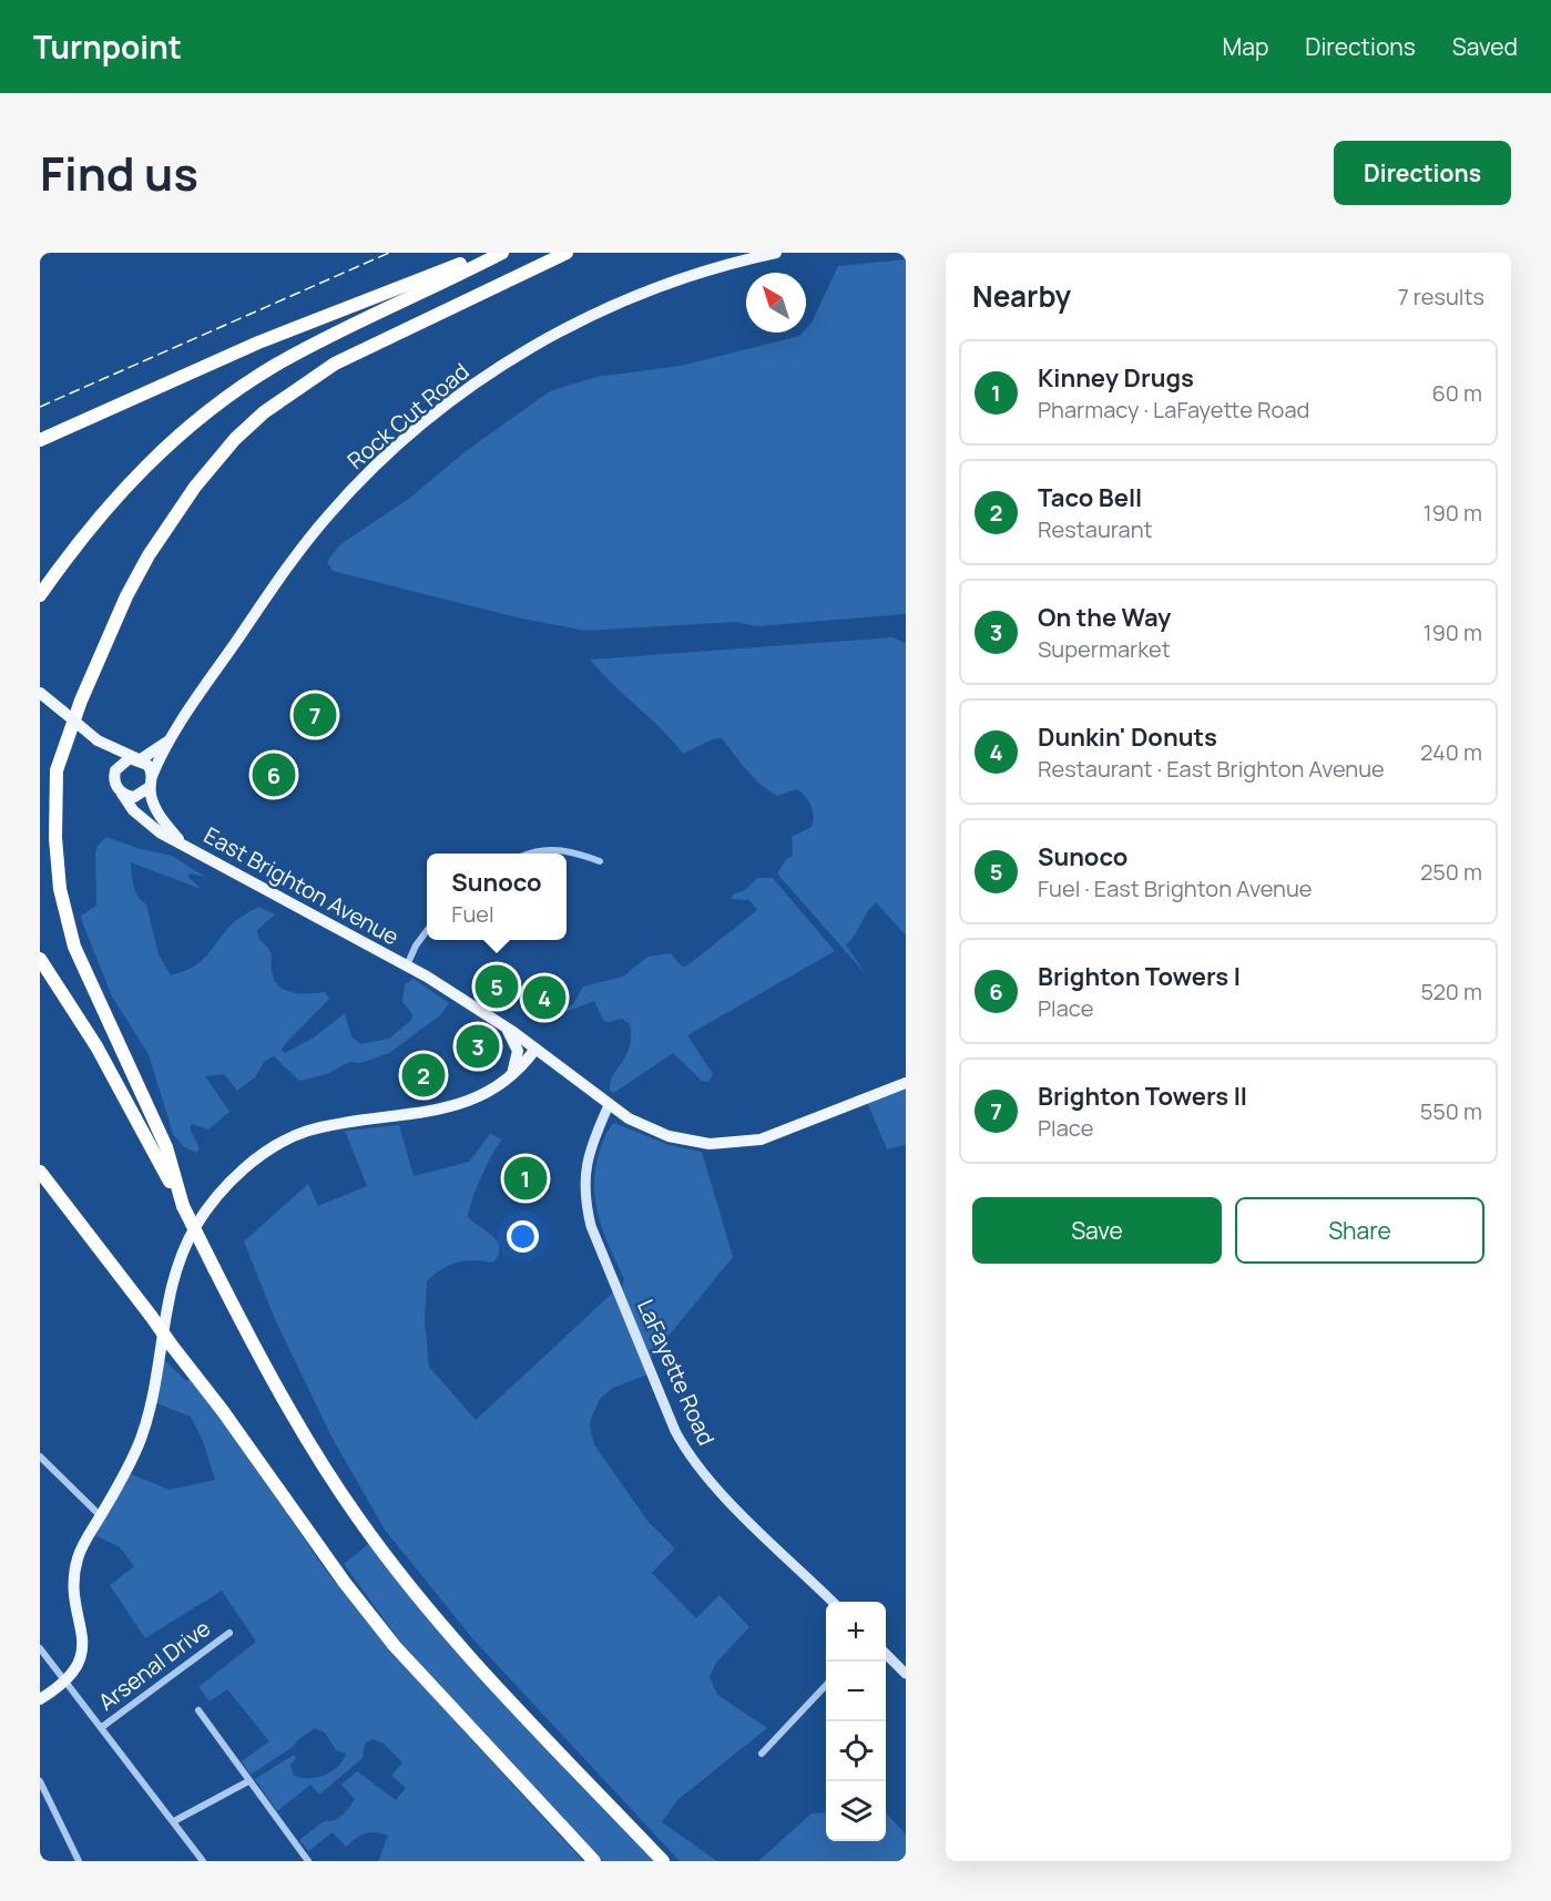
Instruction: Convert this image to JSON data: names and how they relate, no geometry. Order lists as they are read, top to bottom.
{
  "streets": {
    "main road": ["Rock Cut Road", "East Brighton Avenue"],
    "street": ["LaFayette Road", "Arsenal Drive"]
  },
  "crossings": [
    ["Rock Cut Road", "East Brighton Avenue"],
    ["East Brighton Avenue", "LaFayette Road"]
  ],
  "north": "top left",
  "page": {
    "header": "Turnpoint",
    "nav": ["Map", "Directions", "Saved"],
    "title": "Find us",
    "buttons": [
      "Directions",
      ["Save", "Share"]
    ],
    "heading": ["Nearby", "7 results"],
    "list": [
      {
        "mark": "1",
        "name": "Kinney Drugs",
        "note": "Pharmacy · LaFayette Road",
        "value": "60 m"
      },
      {
        "mark": "2",
        "name": "Taco Bell",
        "note": "Restaurant",
        "value": "190 m"
      },
      {
        "mark": "3",
        "name": "On the Way",
        "note": "Supermarket",
        "value": "190 m"
      },
      {
        "mark": "4",
        "name": "Dunkin' Donuts",
        "note": "Restaurant · East Brighton Avenue",
        "value": "240 m"
      },
      {
        "mark": "5",
        "name": "Sunoco",
        "note": "Fuel · East Brighton Avenue",
        "value": "250 m"
      },
      {
        "mark": "6",
        "name": "Brighton Towers I",
        "note": "Place",
        "value": "520 m"
      },
      {
        "mark": "7",
        "name": "Brighton Towers II",
        "note": "Place",
        "value": "550 m"
      }
    ],
    "pins": [
      "7",
      "6",
      "5",
      "4",
      "3",
      "2",
      "1"
    ],
    "popup": ["Sunoco", "Fuel"],
    "map_buttons": ["+", "−"]
  }
}
